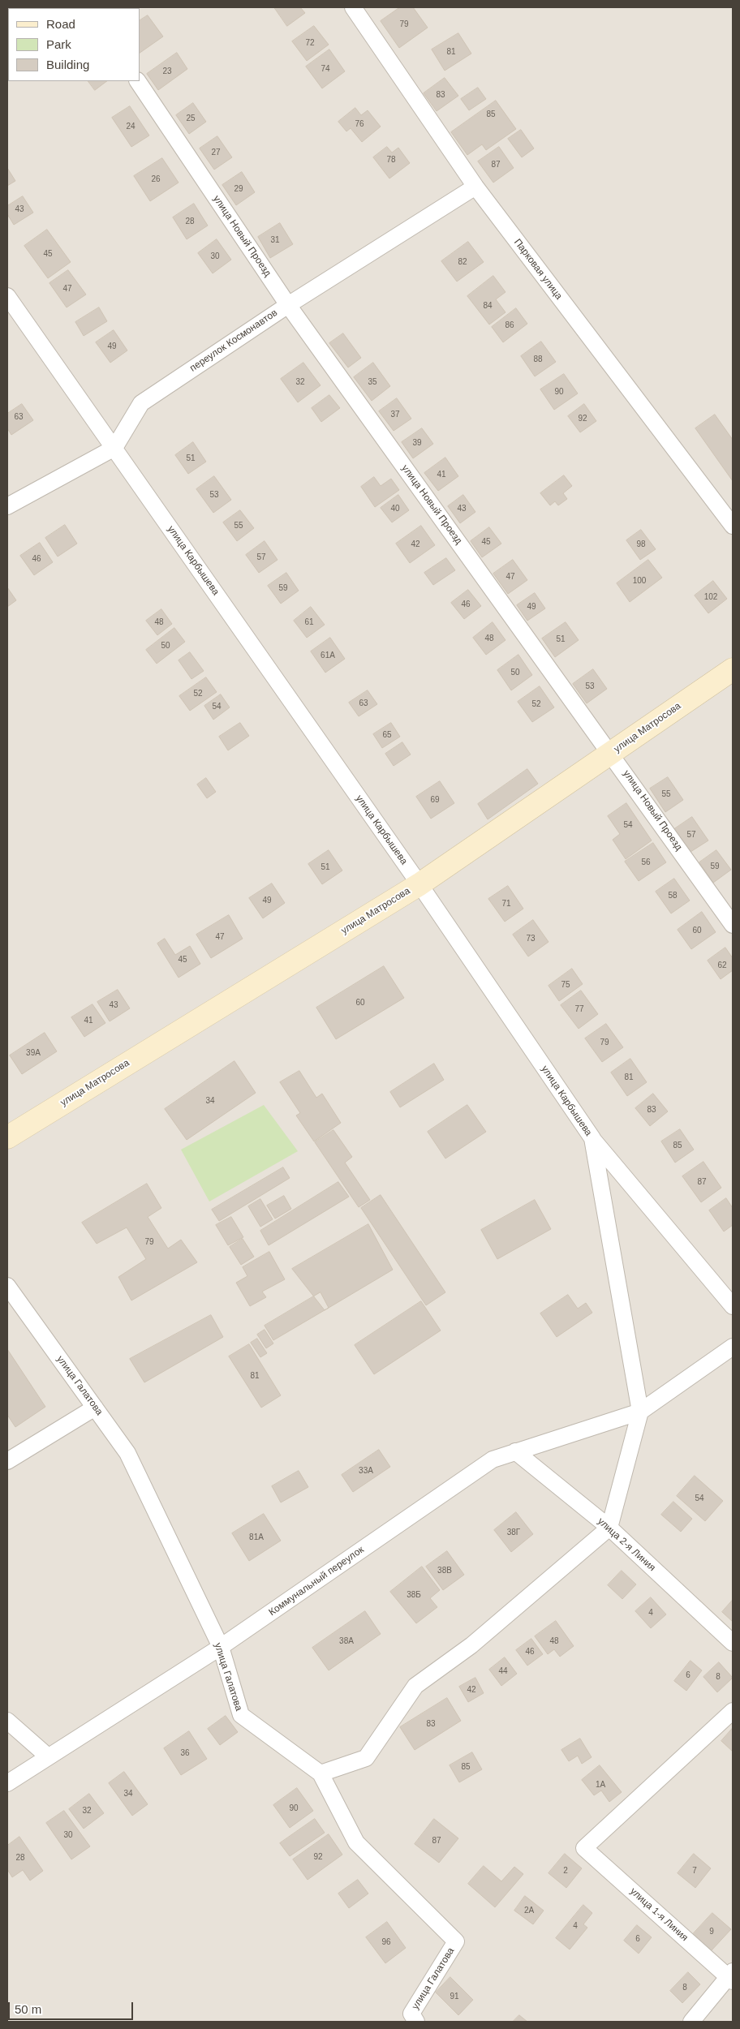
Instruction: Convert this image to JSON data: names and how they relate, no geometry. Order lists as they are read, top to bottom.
{
  "streets": {
    "street": [
      "улица Новый Проезд",
      "Парковая улица",
      "переулок Космонавтов",
      "улица Карбышева",
      "улица Матросова",
      "улица Галатова",
      "улица 2-я Линия",
      "Коммунальный переулок",
      "улица 1-я Линия"
    ]
  },
  "crossings": [
    ["улица Новый Проезд", "переулок Космонавтов"],
    ["улица Новый Проезд", "улица Матросова"],
    ["Парковая улица", "переулок Космонавтов"],
    ["переулок Космонавтов", "улица Карбышева"],
    ["улица Карбышева", "улица Матросова"],
    ["улица Карбышева", "Коммунальный переулок"],
    ["улица Галатова", "Коммунальный переулок"],
    ["улица 2-я Линия", "Коммунальный переулок"]
  ],
  "house_numbers": [
    "79",
    "72",
    "81",
    "74",
    "23",
    "83",
    "85",
    "25",
    "76",
    "24",
    "27",
    "78",
    "87",
    "26",
    "29",
    "43",
    "28",
    "31",
    "45",
    "30",
    "82",
    "47",
    "84",
    "86",
    "49",
    "88",
    "32",
    "35",
    "90",
    "37",
    "63",
    "92",
    "39",
    "51",
    "41",
    "53",
    "40",
    "43",
    "55",
    "45",
    "42",
    "98",
    "57",
    "46",
    "47",
    "100",
    "59",
    "102",
    "46",
    "49",
    "48",
    "61",
    "48",
    "51",
    "50",
    "61А",
    "50",
    "53",
    "52",
    "63",
    "52",
    "54",
    "65",
    "55",
    "69",
    "54",
    "57",
    "56",
    "59",
    "51",
    "58",
    "49",
    "71",
    "60",
    "47",
    "73",
    "45",
    "62",
    "75",
    "60",
    "43",
    "77",
    "41",
    "79",
    "39А",
    "81",
    "34",
    "83",
    "85",
    "87",
    "79",
    "81",
    "33А",
    "54",
    "38Г",
    "81А",
    "38В",
    "38Б",
    "4",
    "38А",
    "48",
    "46",
    "44",
    "6",
    "8",
    "42",
    "83",
    "36",
    "85",
    "1А",
    "34",
    "90",
    "32",
    "30",
    "87",
    "92",
    "28",
    "2",
    "7",
    "2А",
    "4",
    "9",
    "6",
    "96",
    "8",
    "91"
  ],
  "legend": ["Road", "Park", "Building"],
  "scale_bar": "50 m"
}
